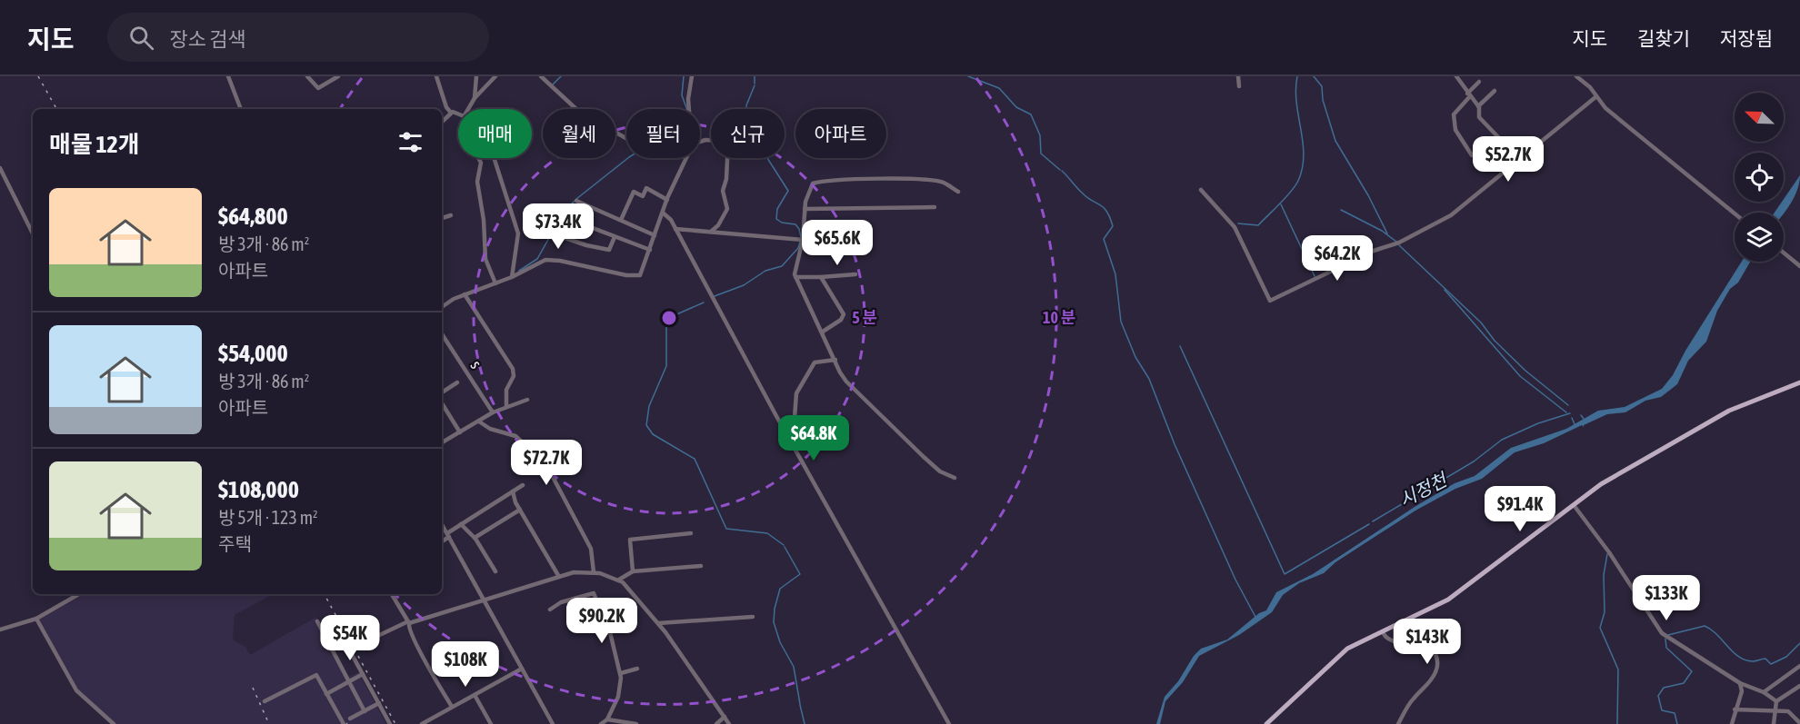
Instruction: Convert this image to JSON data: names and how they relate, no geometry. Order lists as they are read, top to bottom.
{
  "streets": {
    "street": ["s"]
  },
  "water": ["시정천"],
  "north": "top left",
  "page": {
    "header": "지도",
    "search": "장소 검색",
    "nav": ["지도", "길찾기", "저장됨"],
    "chip": [
      "매매",
      "월세",
      "필터",
      "신규",
      "아파트"
    ],
    "heading": "매물 12개",
    "price": [
      "$52.7K",
      "$73.4K",
      "$65.6K",
      "$64.2K",
      "$64.8K",
      "$72.7K",
      "$91.4K",
      "$133K",
      "$90.2K",
      "$54K",
      "$143K",
      "$108K"
    ],
    "list": [
      {
        "name": "$64,800",
        "note": "방 3개 · 86 m² · 아파트"
      },
      {
        "name": "$54,000",
        "note": "방 3개 · 86 m² · 아파트"
      },
      {
        "name": "$108,000",
        "note": "방 5개 · 123 m² · 주택"
      }
    ]
  },
  "rings": ["5 분", "10 분"]
}
